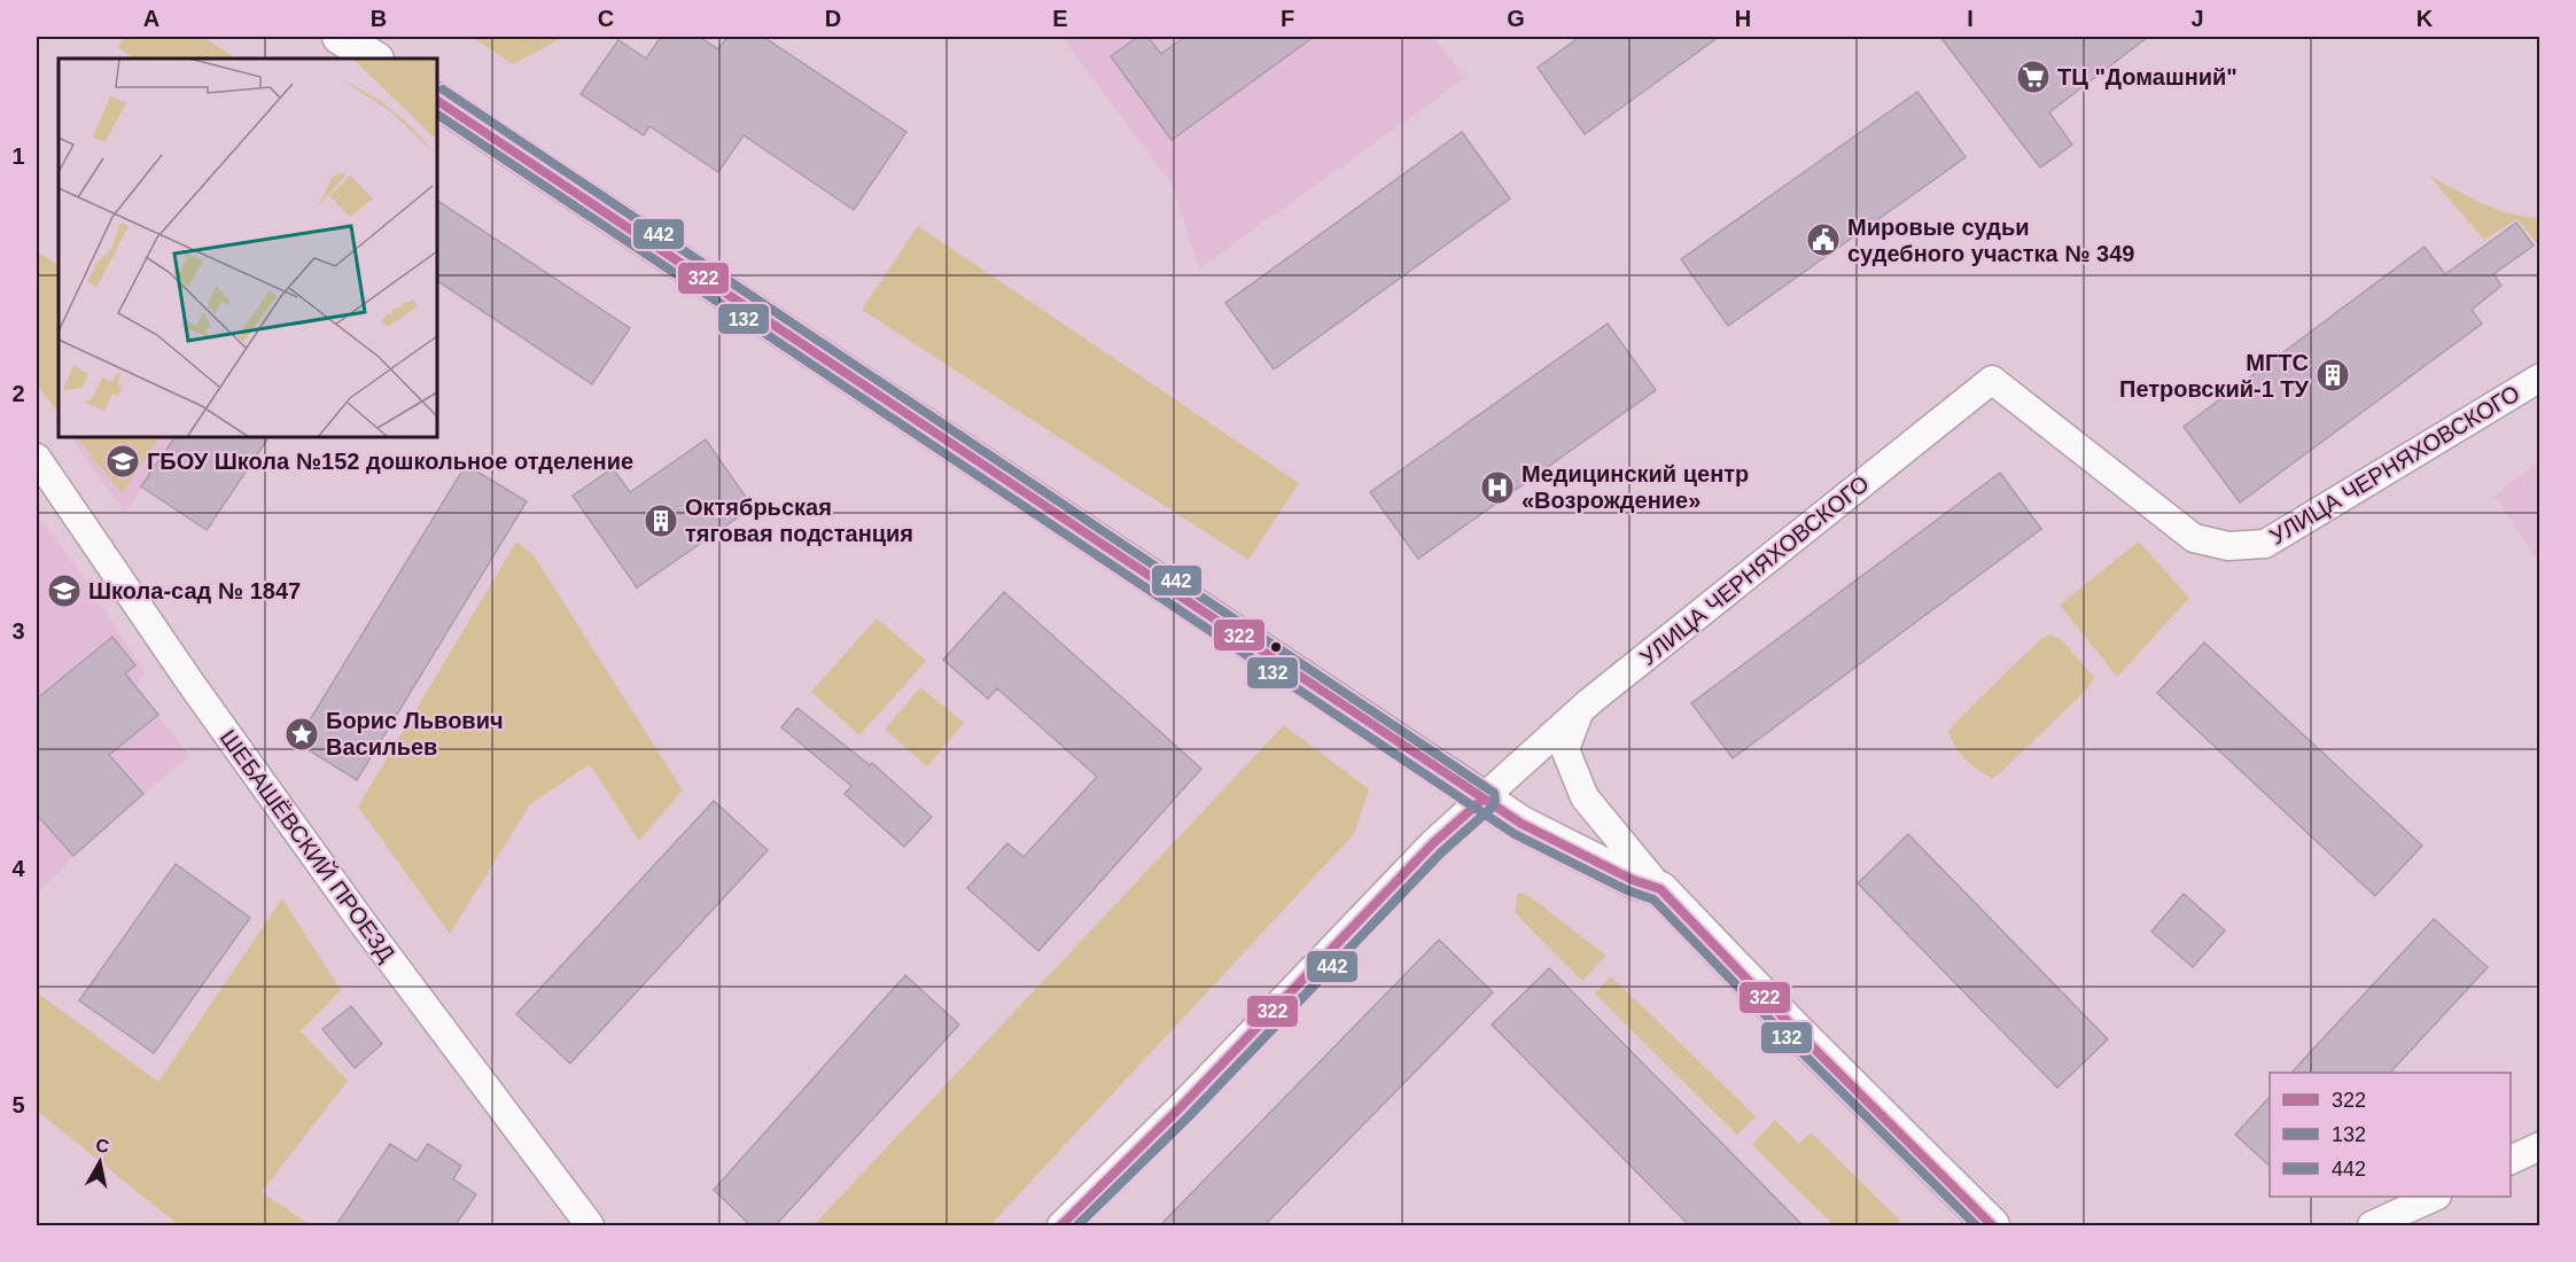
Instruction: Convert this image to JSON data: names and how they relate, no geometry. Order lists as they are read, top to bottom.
{
  "streets": {
    "street": ["УЛИЦА ЧЕРНЯХОВСКОГО", "ШЕБАШЁВСКИЙ ПРОЕЗД"]
  },
  "places": {
    "supermarket": ["ТЦ \"Домашний\""],
    "public building": ["Мировые судьи судебного участка № 349"],
    "building": ["МГТС Петровский-1 ТУ", "Октябрьская тяговая подстанция"],
    "school or university": ["ГБОУ Школа №152 дошкольное отделение", "Школа-сад № 1847"],
    "hospital": ["Медицинский центр «Возрождение»"],
    "place": ["Борис Львович Васильев"]
  },
  "lines": ["transit line 442", "transit line 322", "transit line 132"],
  "legend": ["322", "132", "442"],
  "north": "top",
  "grid": {
    "columns": [
      "A",
      "B",
      "C",
      "D",
      "E",
      "F",
      "G",
      "H",
      "I",
      "J",
      "K"
    ],
    "rows": [
      "1",
      "2",
      "3",
      "4",
      "5"
    ]
  }
}
